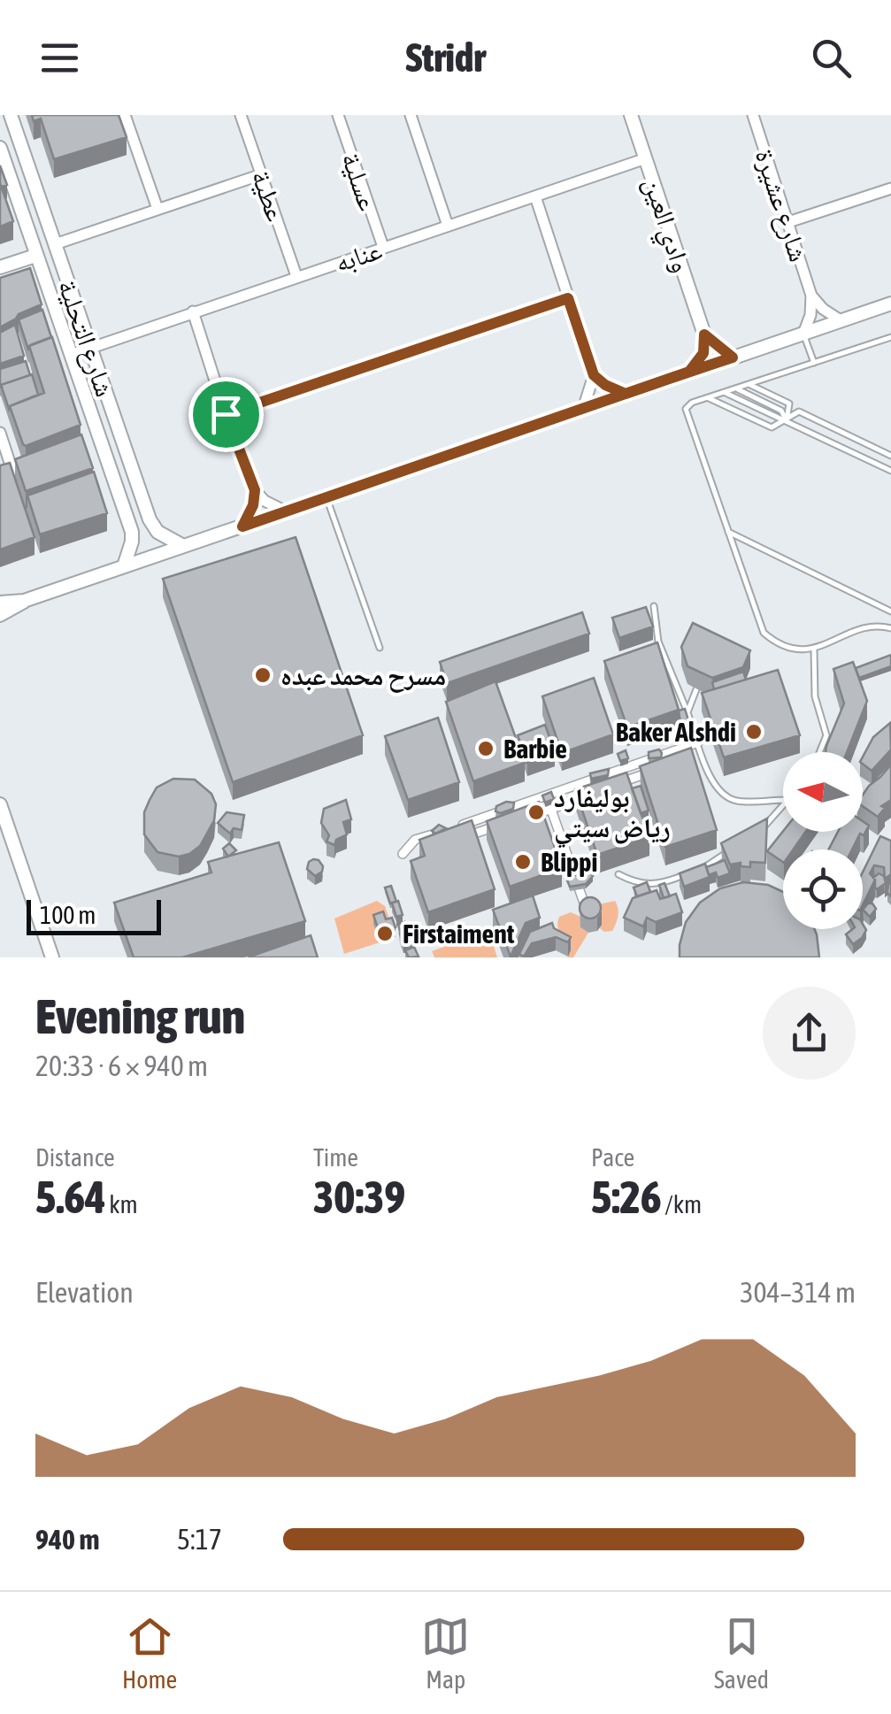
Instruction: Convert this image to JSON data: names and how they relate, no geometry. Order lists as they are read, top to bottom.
{
  "streets": {
    "street": [
      "عسلية",
      "عطية",
      "شارع عشيرة",
      "وادي العين",
      "عنابه",
      "شارع التحلية"
    ]
  },
  "crossings": [
    ["عسلية", "عنابه"],
    ["عطية", "عنابه"],
    ["وادي العين", "عنابه"],
    ["عنابه", "شارع التحلية"]
  ],
  "places": [
    "مسرح محمد عبده",
    "Baker Alshdi",
    "Barbie",
    "بوليفارد رياض سيتي",
    "Blippi",
    "Firstaiment"
  ],
  "scale_bar": "100 m",
  "north": "left",
  "page": {
    "header": "Stridr",
    "scale": "100 m",
    "heading": ["Evening run", "20:33 · 6 × 940 m"],
    "stats": [
      ["Distance", "5.64 km"],
      ["Time", "30:39"],
      ["Pace", "5:26 /km"]
    ],
    "chart": ["Elevation", "304–314 m"],
    "list": [
      {
        "name": "940 m",
        "note": "5:17"
      }
    ],
    "tabs": ["Home", "Map", "Saved"]
  }
}
